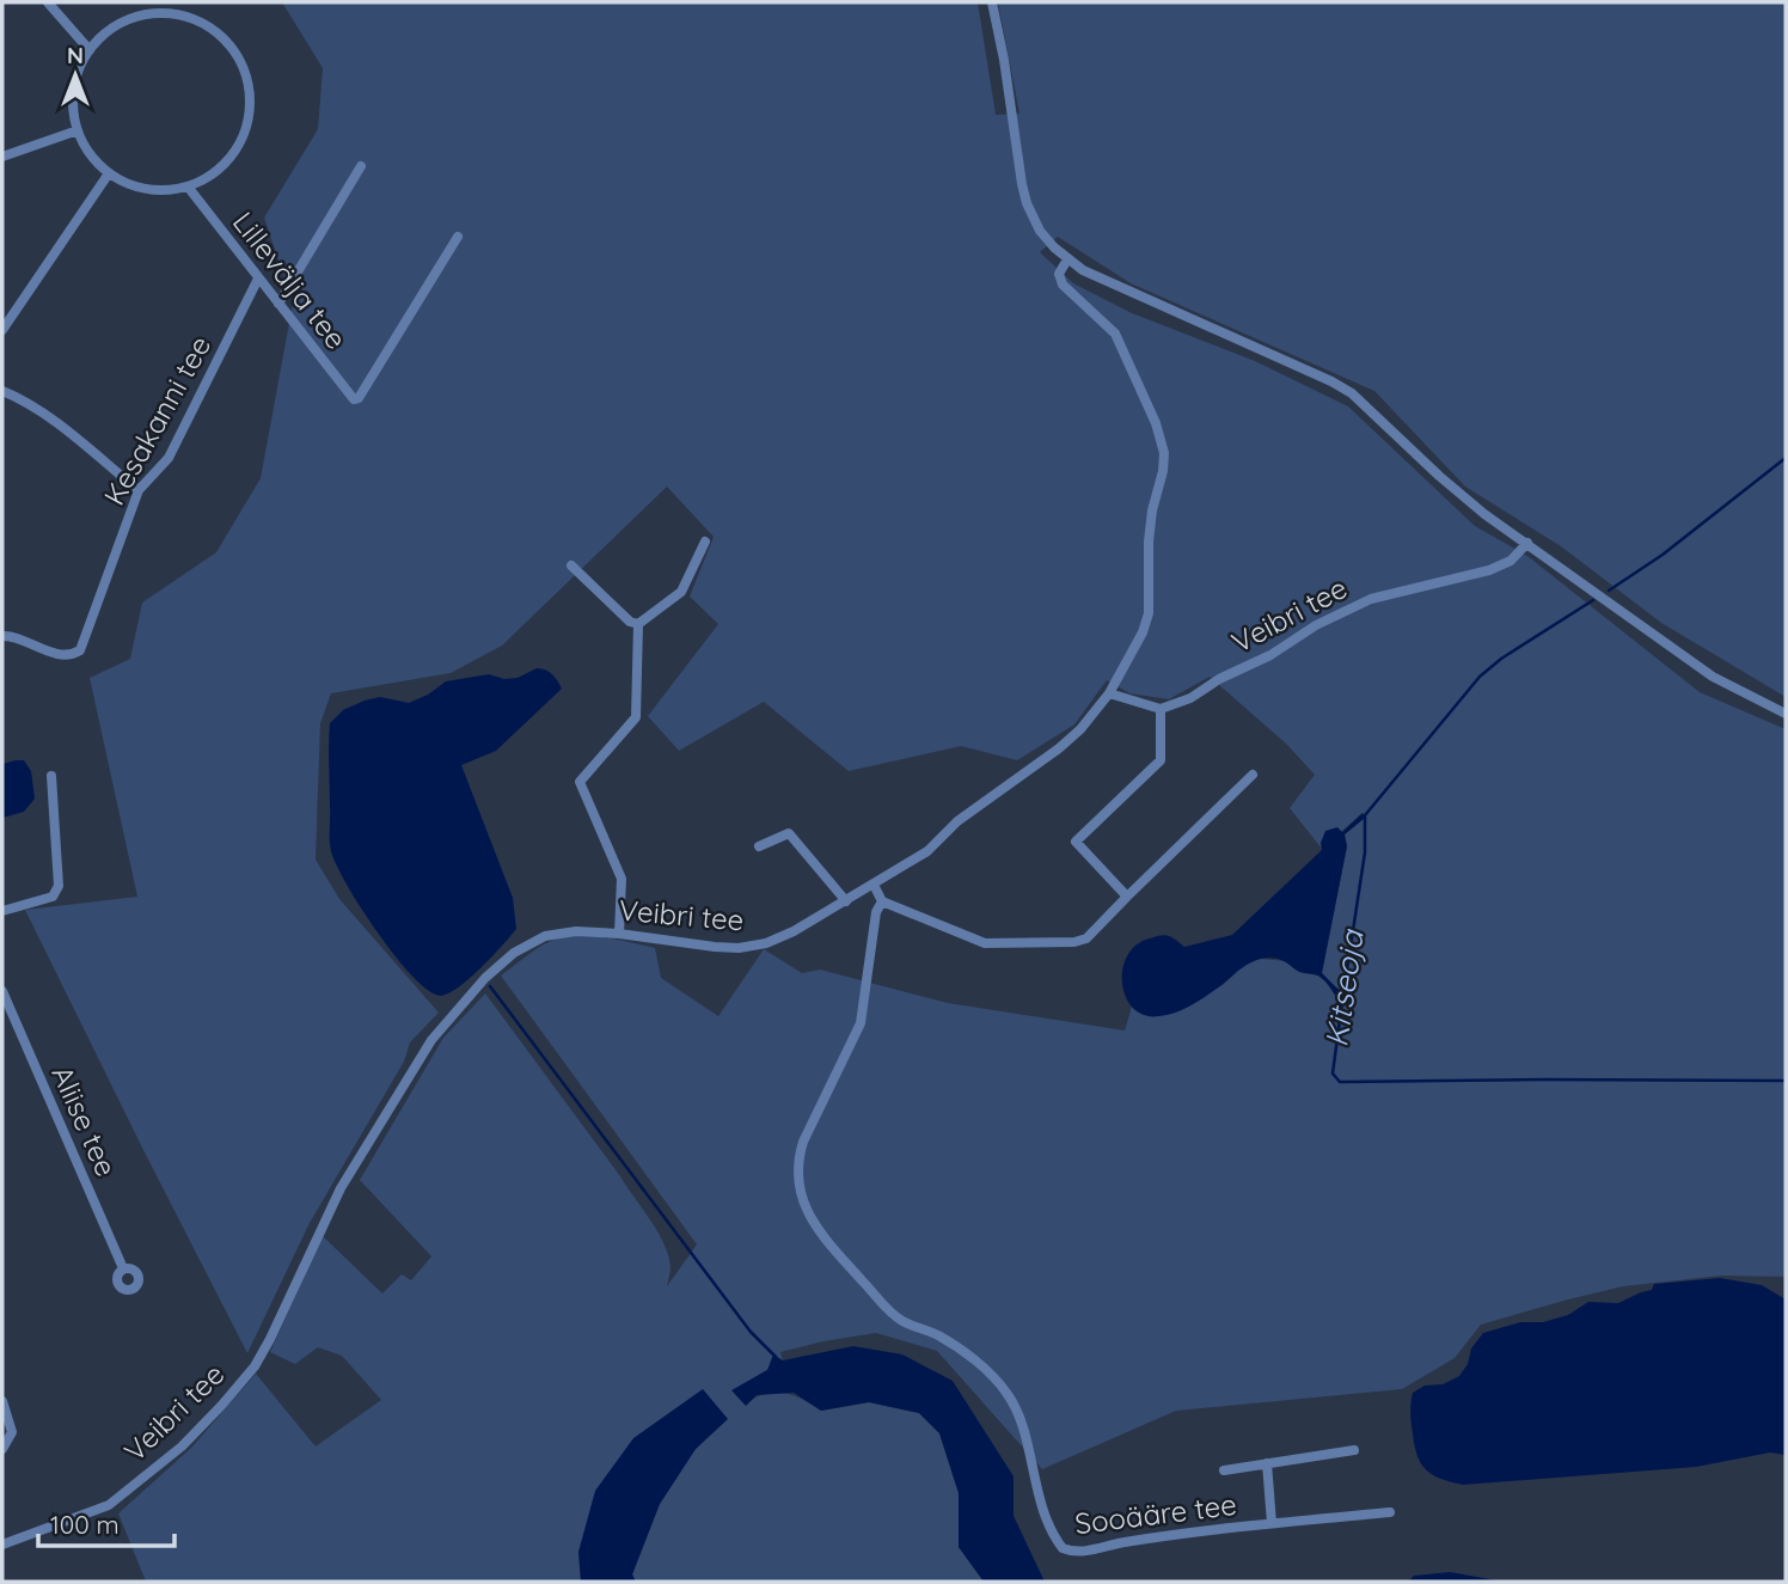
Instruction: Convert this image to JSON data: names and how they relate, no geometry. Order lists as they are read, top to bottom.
{
  "streets": {
    "street": [
      "Lillevälja tee",
      "Kesakanni tee",
      "Veibri tee",
      "Aliise tee",
      "Sooääre tee"
    ]
  },
  "crossings": [
    ["Lillevälja tee", "Kesakanni tee"]
  ],
  "water": ["Kitseoja"],
  "scale_bar": "100 m",
  "north": "top"
}
